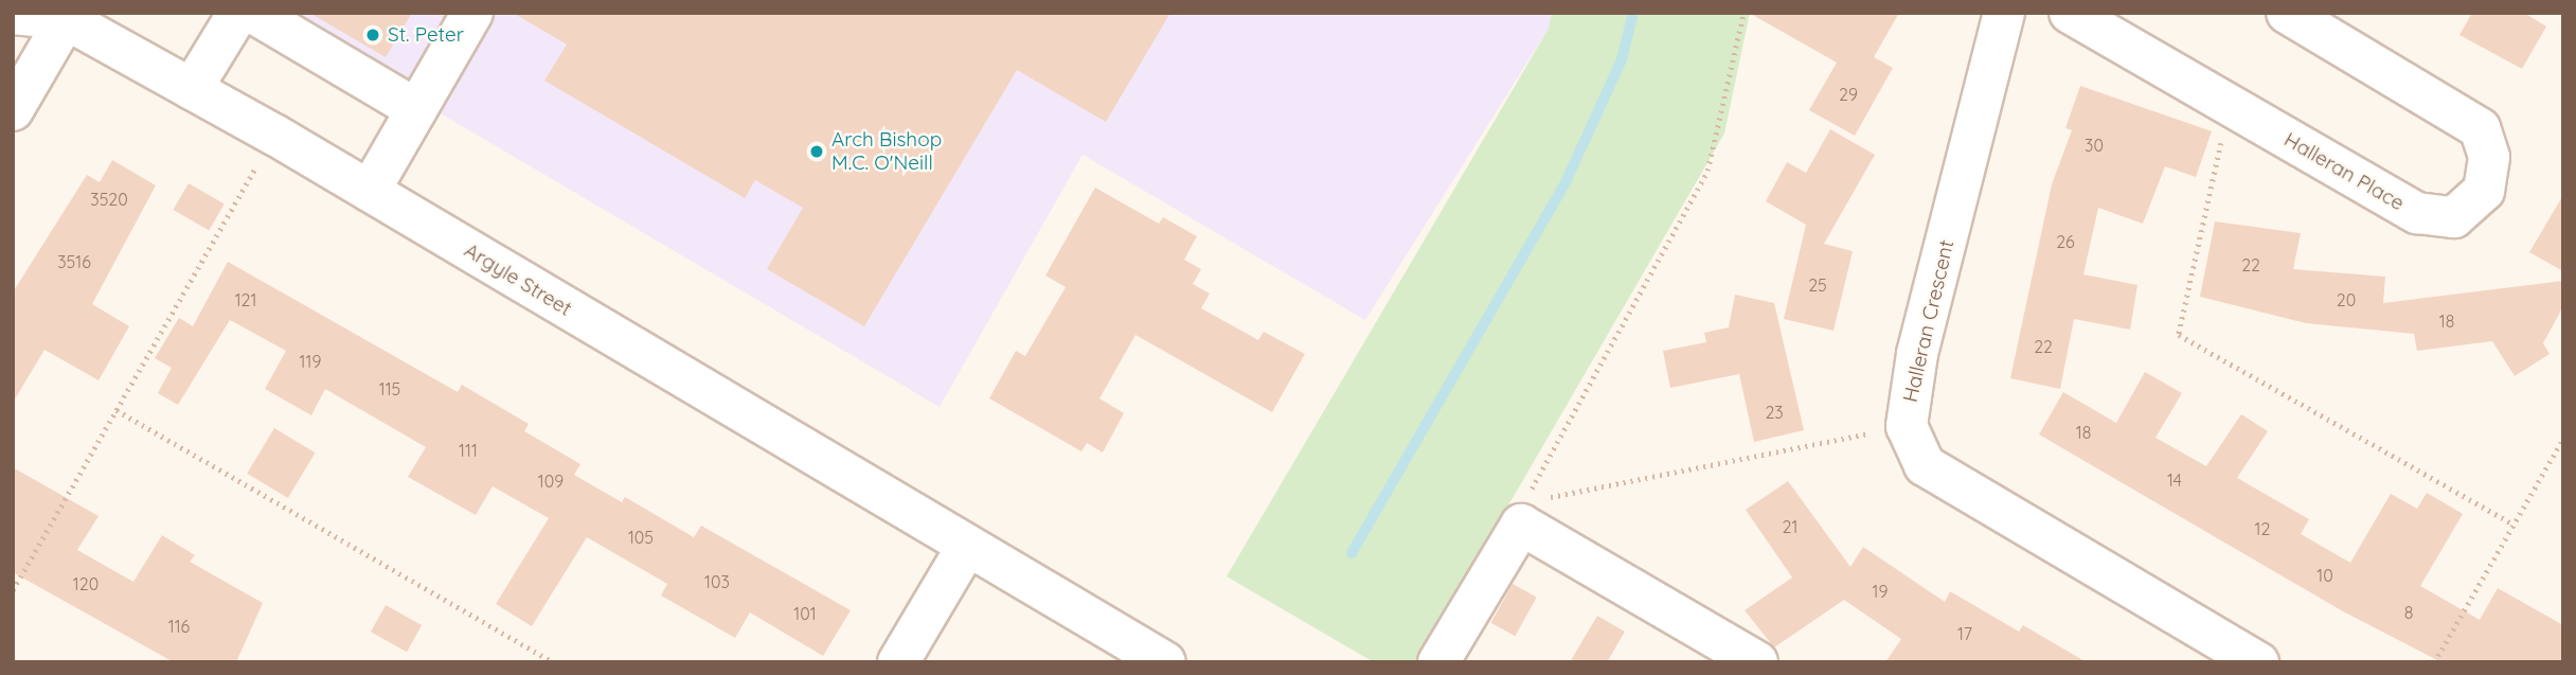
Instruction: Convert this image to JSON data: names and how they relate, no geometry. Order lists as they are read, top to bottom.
{
  "streets": {
    "street": ["Halleran Place", "Argyle Street", "Halleran Crescent"]
  },
  "places": ["St. Peter", "Arch Bishop M.C. O'Neill"],
  "house_numbers": [
    "29",
    "30",
    "3520",
    "26",
    "3516",
    "22",
    "25",
    "121",
    "20",
    "18",
    "22",
    "119",
    "115",
    "23",
    "18",
    "111",
    "14",
    "109",
    "21",
    "12",
    "105",
    "10",
    "103",
    "120",
    "19",
    "8",
    "101",
    "116",
    "17"
  ]
}
